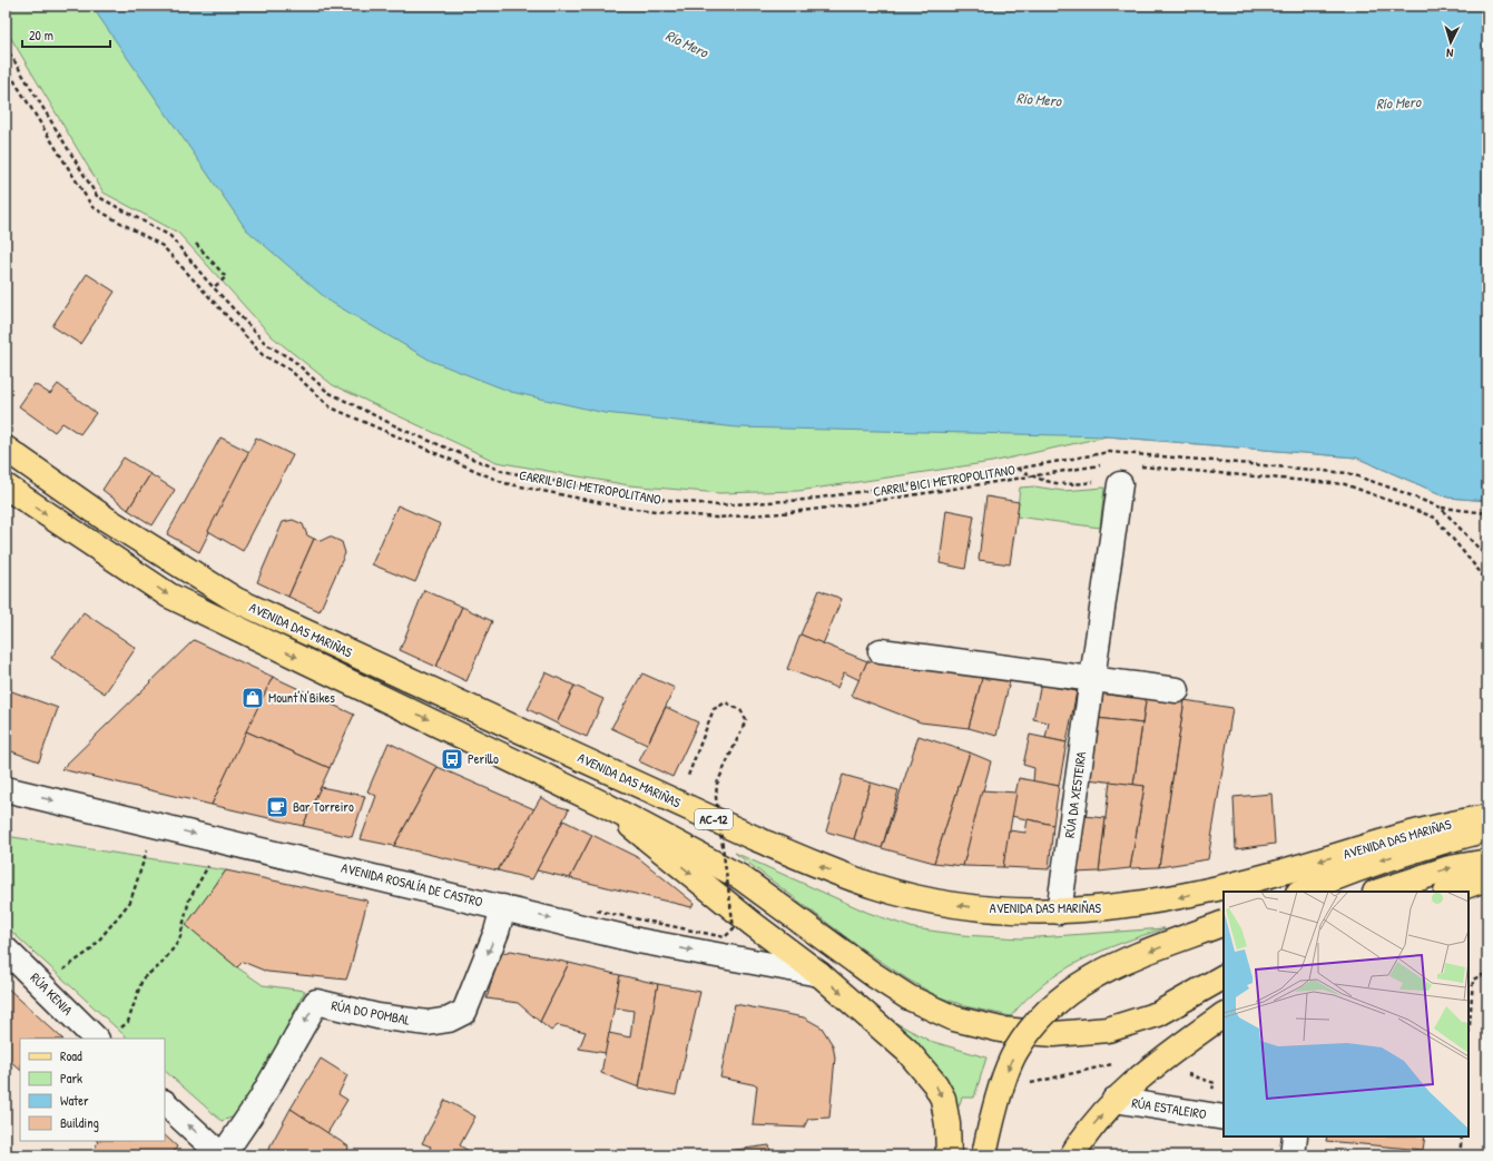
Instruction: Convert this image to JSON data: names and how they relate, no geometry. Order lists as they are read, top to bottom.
{
  "streets": {
    "main road": ["AVENIDA DAS MARIÑAS", "AC-12"],
    "street": [
      "RÚA DA XESTEIRA",
      "AVENIDA ROSALÍA DE CASTRO",
      "RÚA KENIA",
      "RÚA DO POMBAL",
      "RÚA ESTALEIRO"
    ],
    "path": ["CARRIL BICI METROPOLITANO"]
  },
  "crossings": [
    ["AVENIDA DAS MARIÑAS", "RÚA DA XESTEIRA"],
    ["AVENIDA ROSALÍA DE CASTRO", "RÚA DO POMBAL"]
  ],
  "one_way": ["AVENIDA ROSALÍA DE CASTRO", "RÚA DO POMBAL"],
  "water": ["Río Mero"],
  "places": {
    "shop": ["Mount'N'Bikes"],
    "bus stop": ["Perillo"],
    "cafe": ["Bar Torreiro"]
  },
  "legend": [
    "Road",
    "Park",
    "Water",
    "Building"
  ],
  "scale_bar": "20 m",
  "north": "bottom"
}
